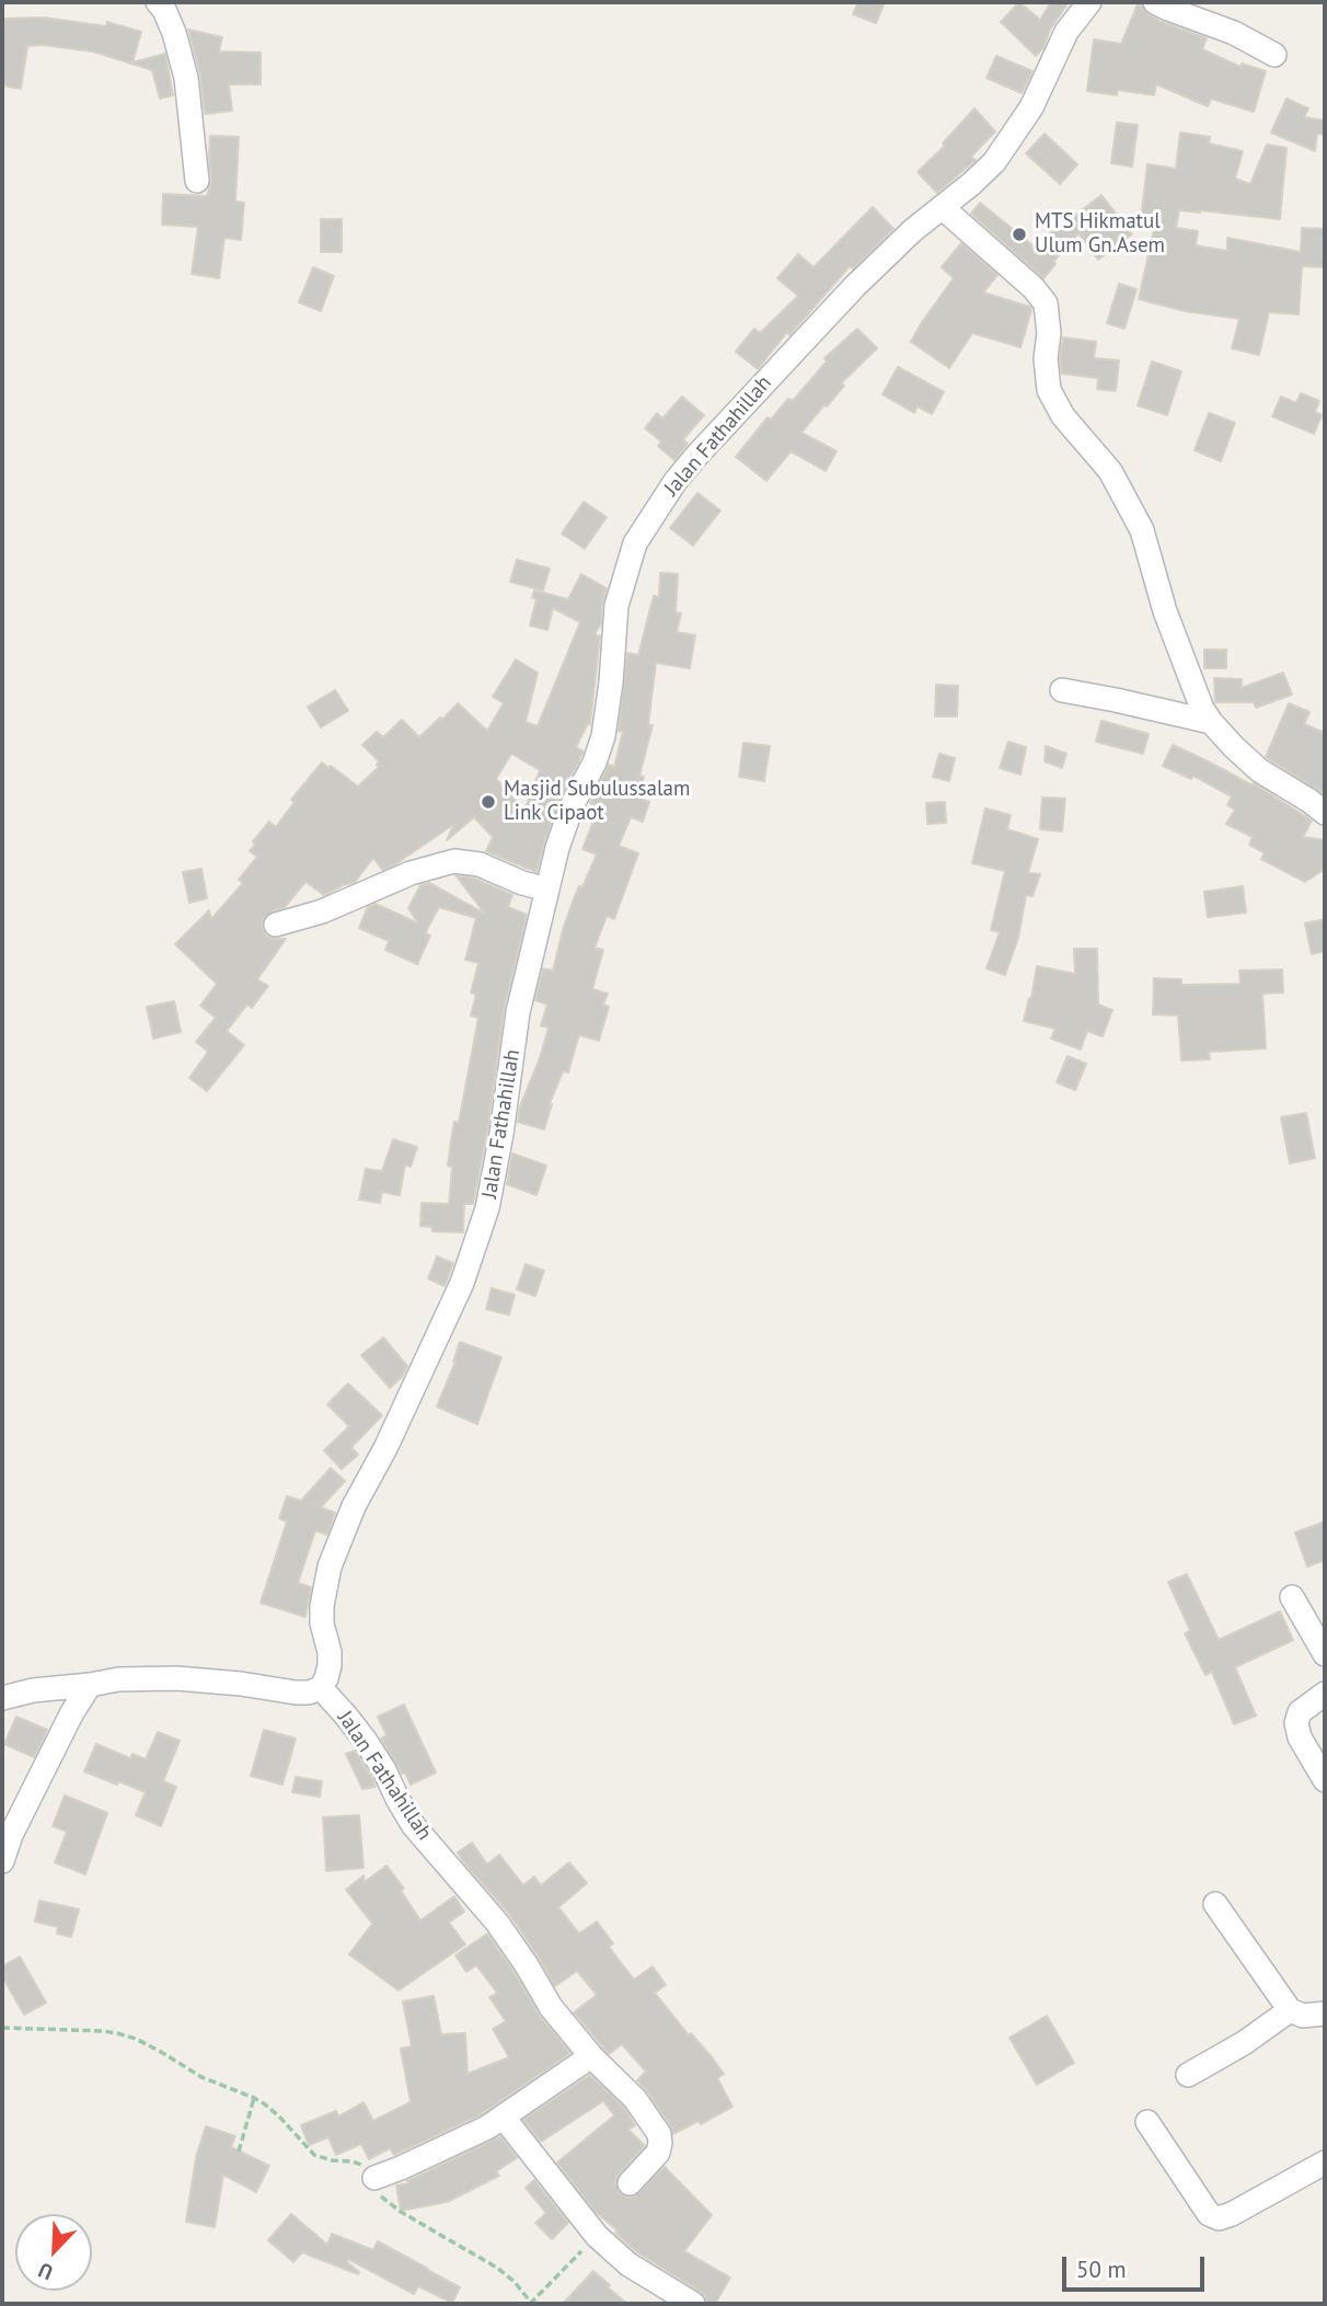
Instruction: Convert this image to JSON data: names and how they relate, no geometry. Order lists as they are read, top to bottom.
{
  "streets": {
    "street": ["Jalan Fathahillah"]
  },
  "places": ["MTS Hikmatul Ulum Gn.Asem", "Masjid Subulussalam Link Cipaot"],
  "scale_bar": "50 m",
  "north": "bottom left"
}
